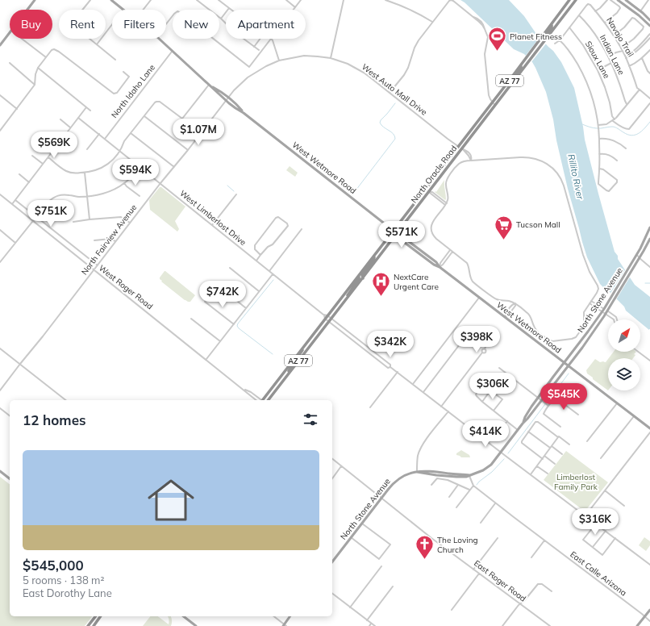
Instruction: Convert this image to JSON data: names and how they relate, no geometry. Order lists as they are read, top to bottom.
{
  "streets": {
    "highway": ["AZ 77", "North Oracle Road"],
    "main road": ["West Wetmore Road", "North Stone Avenue"],
    "street": [
      "Navajo Trail",
      "Indian Lane",
      "Sioux Lane",
      "West Auto Mall Drive",
      "North Idaho Lane",
      "West Limberlost Drive",
      "North Fairview Avenue",
      "West Roger Road",
      "East Calle Arizona",
      "East Roger Road"
    ]
  },
  "crossings": [
    ["West Auto Mall Drive", "West Wetmore Road"],
    ["West Auto Mall Drive", "North Oracle Road"],
    ["West Auto Mall Drive", "North Fairview Avenue"],
    ["North Idaho Lane", "West Wetmore Road"],
    ["North Idaho Lane", "West Limberlost Drive"],
    ["West Wetmore Road", "North Oracle Road"],
    ["West Wetmore Road", "North Fairview Avenue"],
    ["West Wetmore Road", "North Stone Avenue"],
    ["North Oracle Road", "West Limberlost Drive"],
    ["West Limberlost Drive", "North Fairview Avenue"],
    ["West Limberlost Drive", "North Stone Avenue"],
    ["North Fairview Avenue", "West Roger Road"],
    ["North Stone Avenue", "East Roger Road"]
  ],
  "water": ["Rillito River"],
  "parks": ["Limberlost Family Park"],
  "places": {
    "sports": ["Planet Fitness"],
    "supermarket": ["Tucson Mall"],
    "hospital": ["NextCare Urgent Care"],
    "church": ["The Loving Church"]
  },
  "north": "top right",
  "page": {
    "chip": [
      "Buy",
      "Rent",
      "Filters",
      "New",
      "Apartment"
    ],
    "price": [
      "$1.07M",
      "$569K",
      "$594K",
      "$751K",
      "$571K",
      "$742K",
      "$398K",
      "$342K",
      "$306K",
      "$545K",
      "$414K",
      "$316K"
    ],
    "heading": "12 homes",
    "list": [
      {
        "name": "$545,000",
        "note": "5 rooms · 138 m² · East Dorothy Lane"
      }
    ]
  }
}
